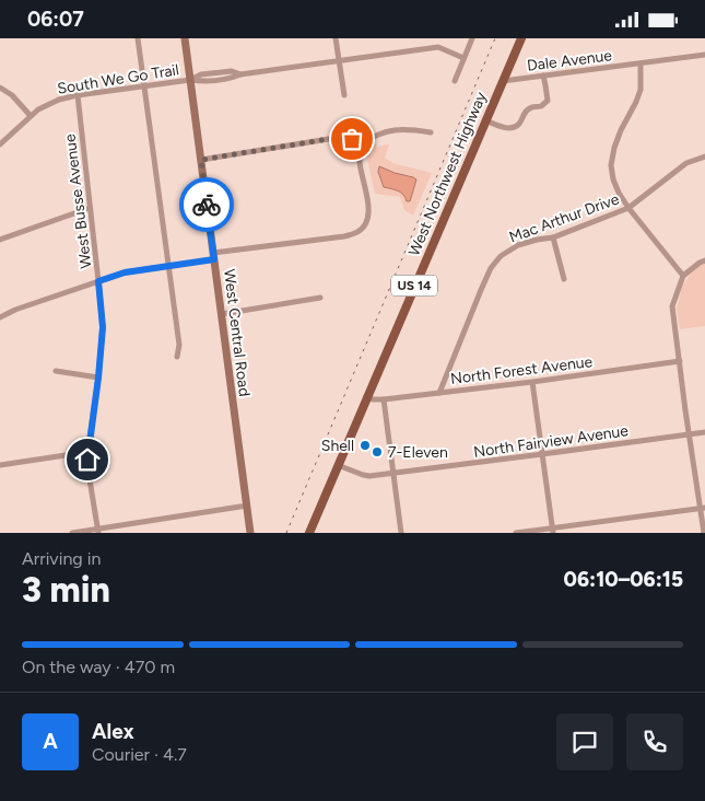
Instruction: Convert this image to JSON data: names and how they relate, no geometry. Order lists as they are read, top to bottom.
{
  "streets": {
    "main road": ["West Northwest Highway", "US 14", "West Central Road"],
    "street": [
      "Dale Avenue",
      "South We Go Trail",
      "West Busse Avenue",
      "Mac Arthur Drive",
      "North Forest Avenue",
      "North Fairview Avenue"
    ]
  },
  "crossings": [
    ["Dale Avenue", "West Northwest Highway"],
    ["South We Go Trail", "West Busse Avenue"],
    ["South We Go Trail", "West Central Road"],
    ["West Northwest Highway", "North Forest Avenue"],
    ["West Northwest Highway", "North Fairview Avenue"],
    ["Mac Arthur Drive", "North Forest Avenue"]
  ],
  "places": ["Shell", "7-Eleven"],
  "page": {
    "status": "06:07",
    "heading": ["3 min", "Arriving in", "06:10–06:15"],
    "panel": ["Alex", "Courier · 4.7"],
    "bar": "On the way · 470 m",
    "round": "A"
  }
}
